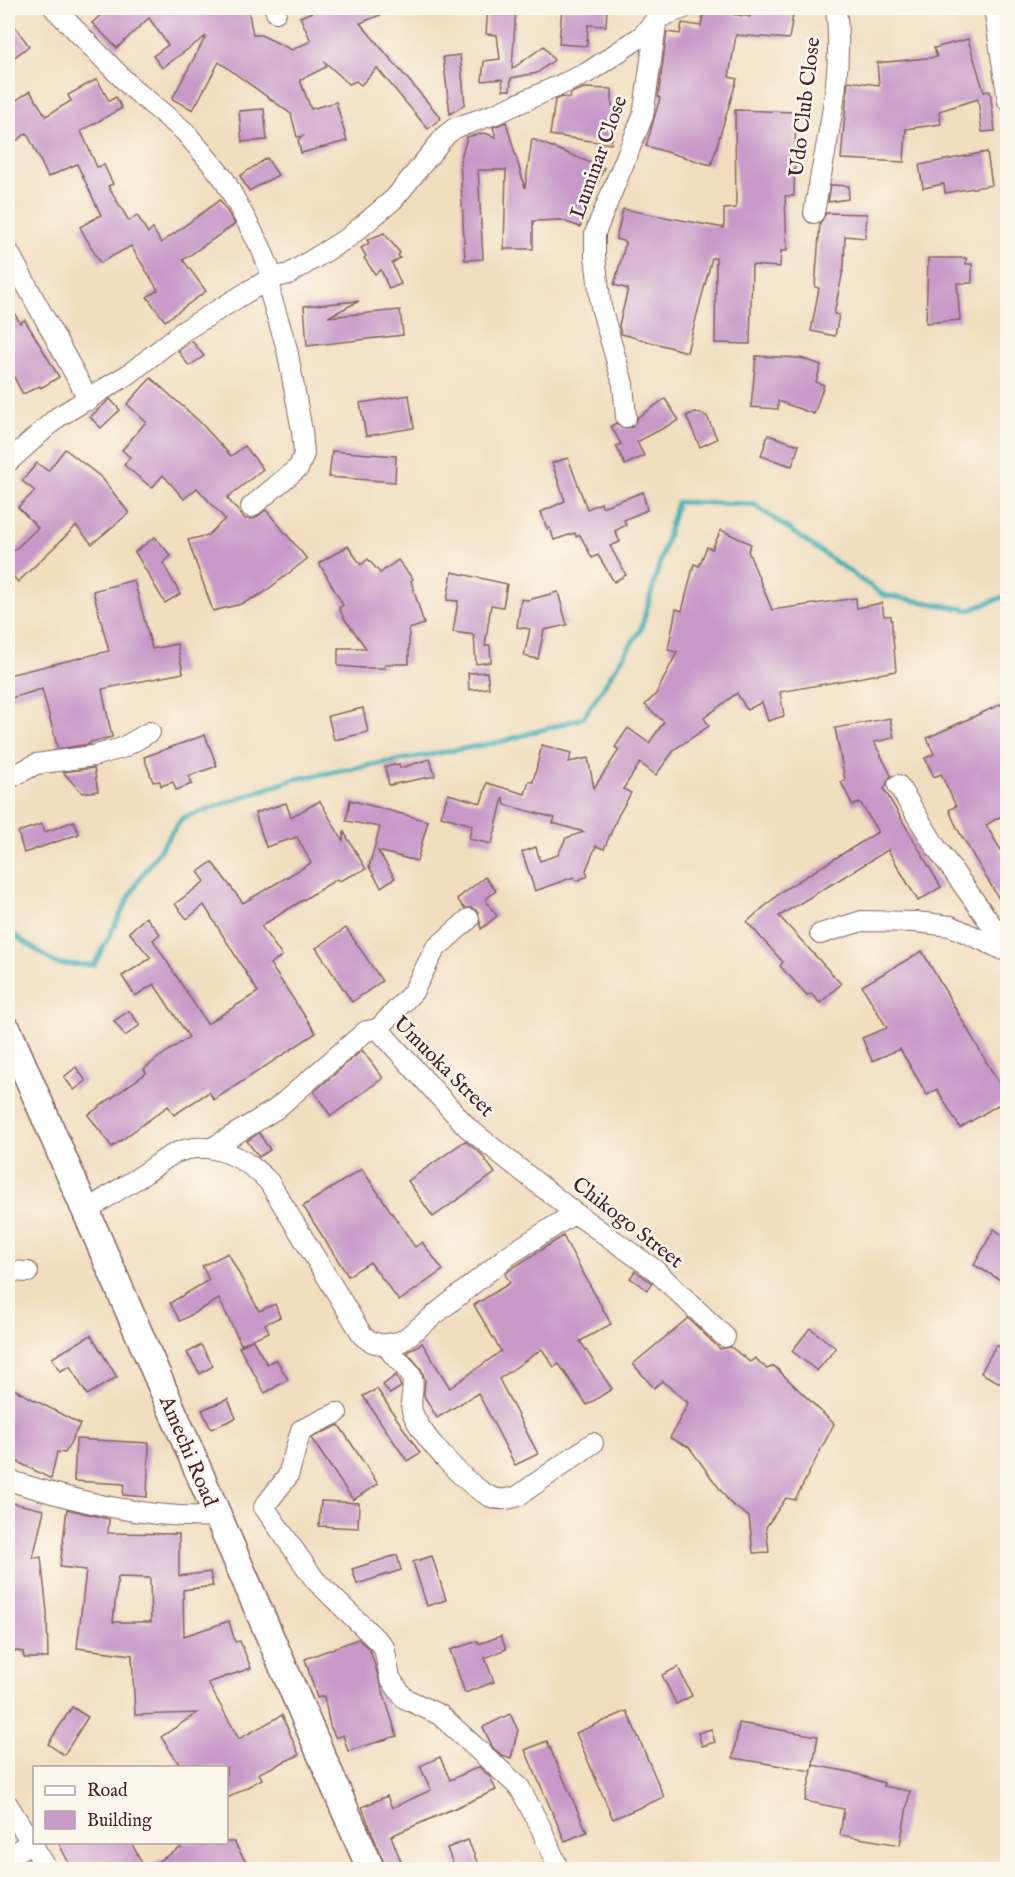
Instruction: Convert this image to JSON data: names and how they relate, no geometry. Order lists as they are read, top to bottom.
{
  "streets": {
    "main road": ["Amechi Road"],
    "street": [
      "Udo Club Close",
      "Luminar Close",
      "Umuoka Street",
      "Chikogo Street"
    ]
  },
  "crossings": [
    ["Umuoka Street", "Chikogo Street"]
  ],
  "legend": ["Road", "Building"]
}
